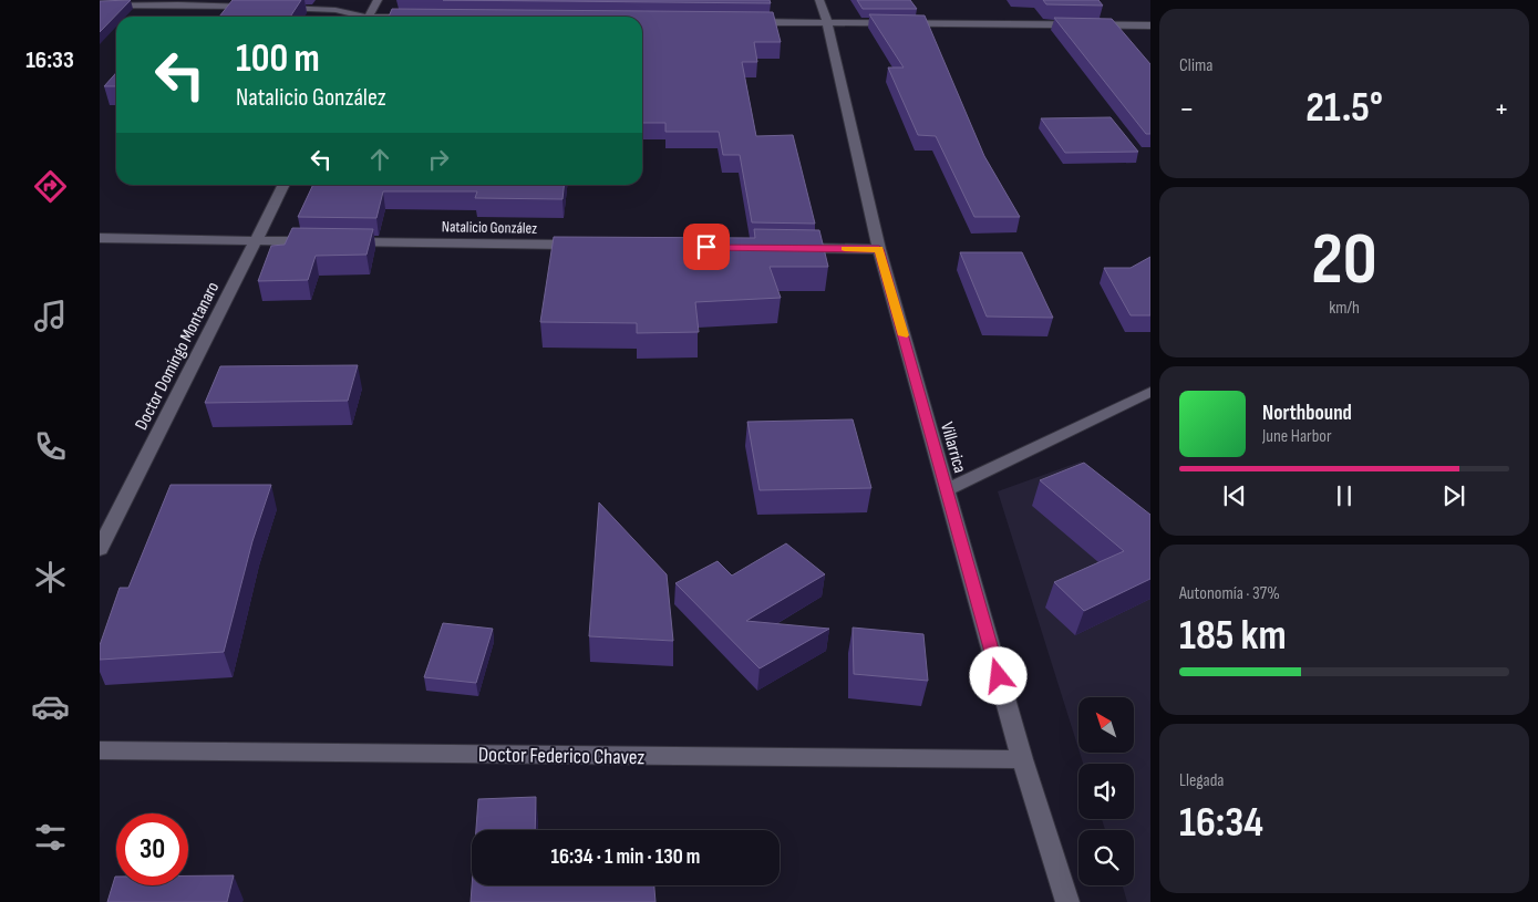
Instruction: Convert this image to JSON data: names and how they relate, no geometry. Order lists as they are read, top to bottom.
{
  "streets": {
    "street": [
      "Natalicio González",
      "Doctor Domingo Montanaro",
      "Villarrica",
      "Doctor Federico Chavez"
    ]
  },
  "crossings": [
    ["Villarrica", "Doctor Federico Chavez"]
  ],
  "north": "top left",
  "page": {
    "tabs": "16:33",
    "tile": [
      "Clima",
      ["20", "km/h"],
      ["Autonomía · 37%", "185 km"],
      ["Llegada", "16:34"]
    ],
    "turn": ["100 m", "Natalicio González"],
    "heat": ["−", "21.5°", "+"],
    "song": ["Northbound", "June Harbor"],
    "limit": "30",
    "trip": "16:34 · 1 min · 130 m"
  }
}
